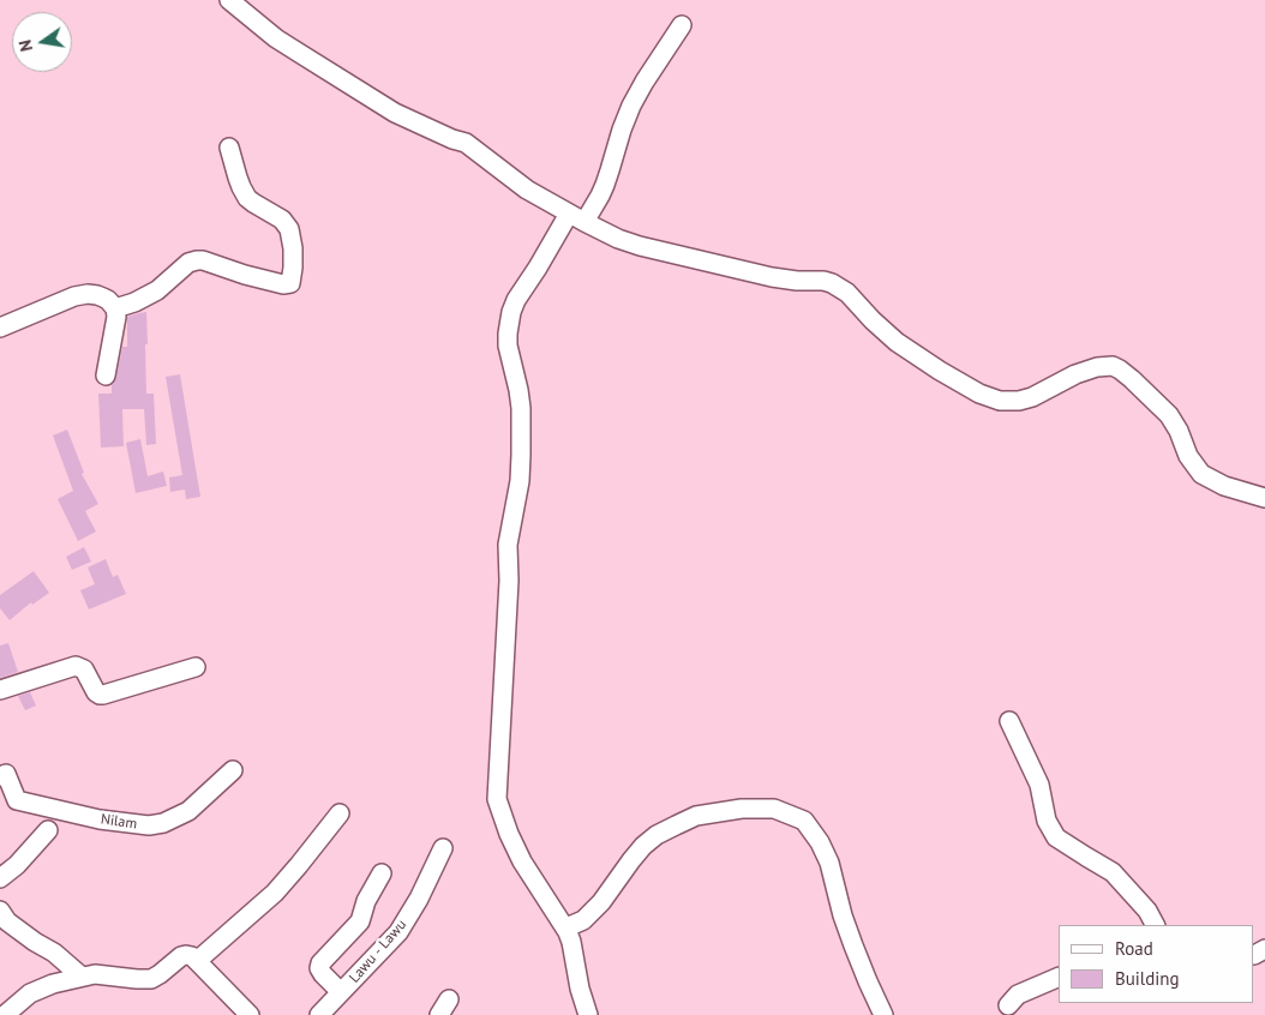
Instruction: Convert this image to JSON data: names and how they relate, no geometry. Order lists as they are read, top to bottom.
{
  "streets": {
    "street": ["Nilam", "Lawu - Lawu"]
  },
  "legend": ["Road", "Building"],
  "north": "left"
}
